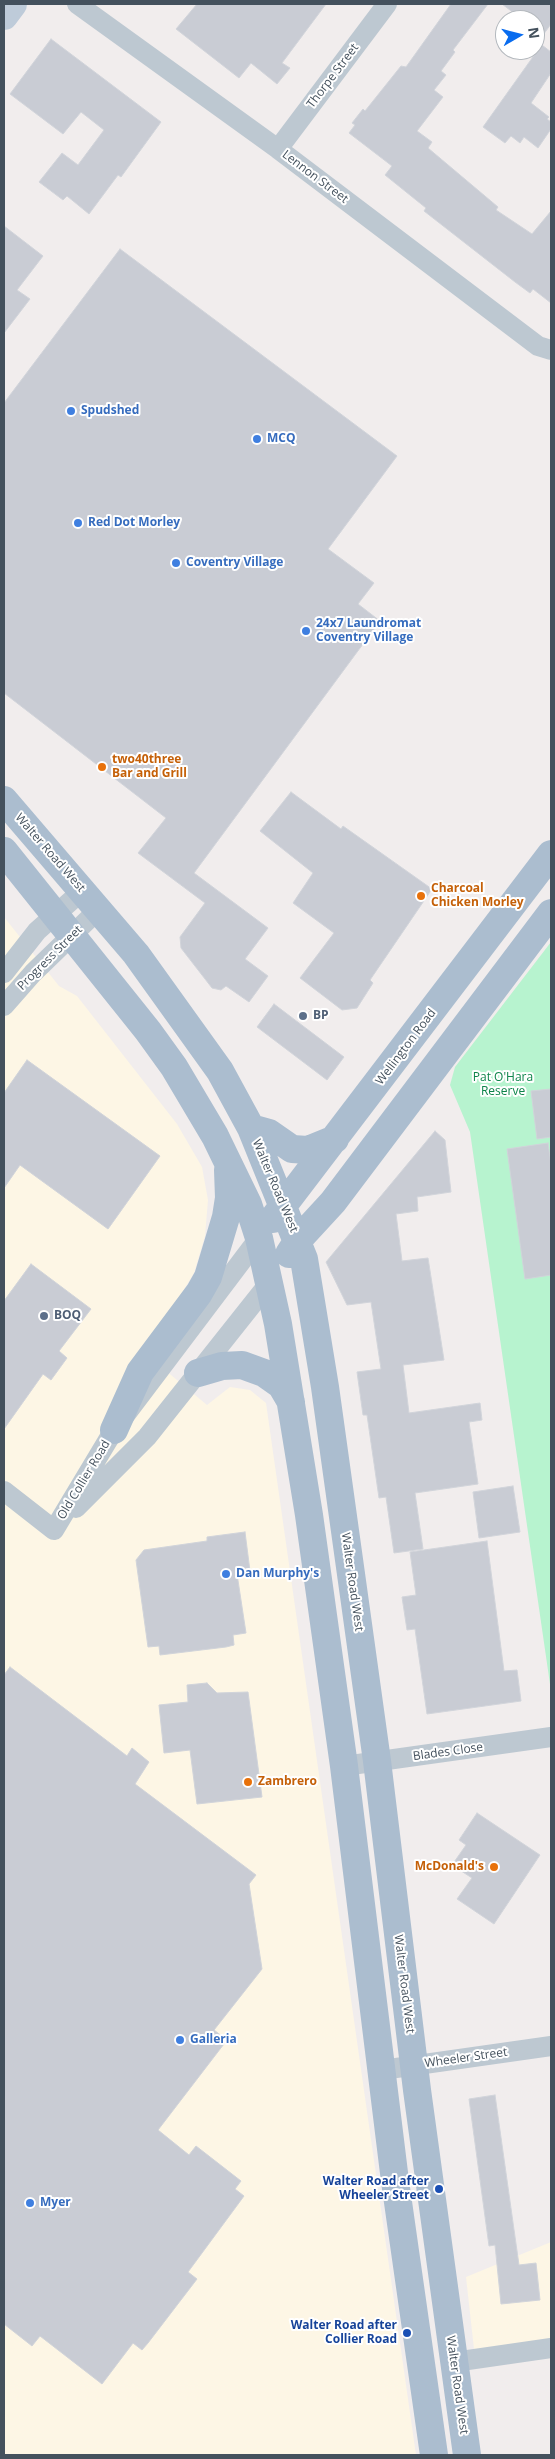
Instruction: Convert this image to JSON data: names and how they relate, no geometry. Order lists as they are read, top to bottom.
{
  "streets": {
    "main road": ["Walter Road West", "Wellington Road"],
    "street": [
      "Thorpe Street",
      "Lennon Street",
      "Progress Street",
      "Old Collier Road",
      "Blades Close",
      "Wheeler Street"
    ]
  },
  "crossings": [
    ["Thorpe Street", "Lennon Street"],
    ["Walter Road West", "Progress Street"],
    ["Walter Road West", "Wellington Road"],
    ["Walter Road West", "Blades Close"],
    ["Walter Road West", "Wheeler Street"],
    ["Wellington Road", "Old Collier Road"]
  ],
  "parks": ["Pat O'Hara Reserve"],
  "places": [
    "Spudshed",
    "MCQ",
    "Red Dot Morley",
    "Coventry Village",
    "24x7 Laundromat Coventry Village",
    "two40three Bar and Grill",
    "Charcoal Chicken Morley",
    "BP",
    "BOQ",
    "Dan Murphy's",
    "Zambrero",
    "McDonald's",
    "Galleria",
    "Walter Road after Wheeler Street",
    "Myer",
    "Walter Road after Collier Road"
  ],
  "north": "right"
}
